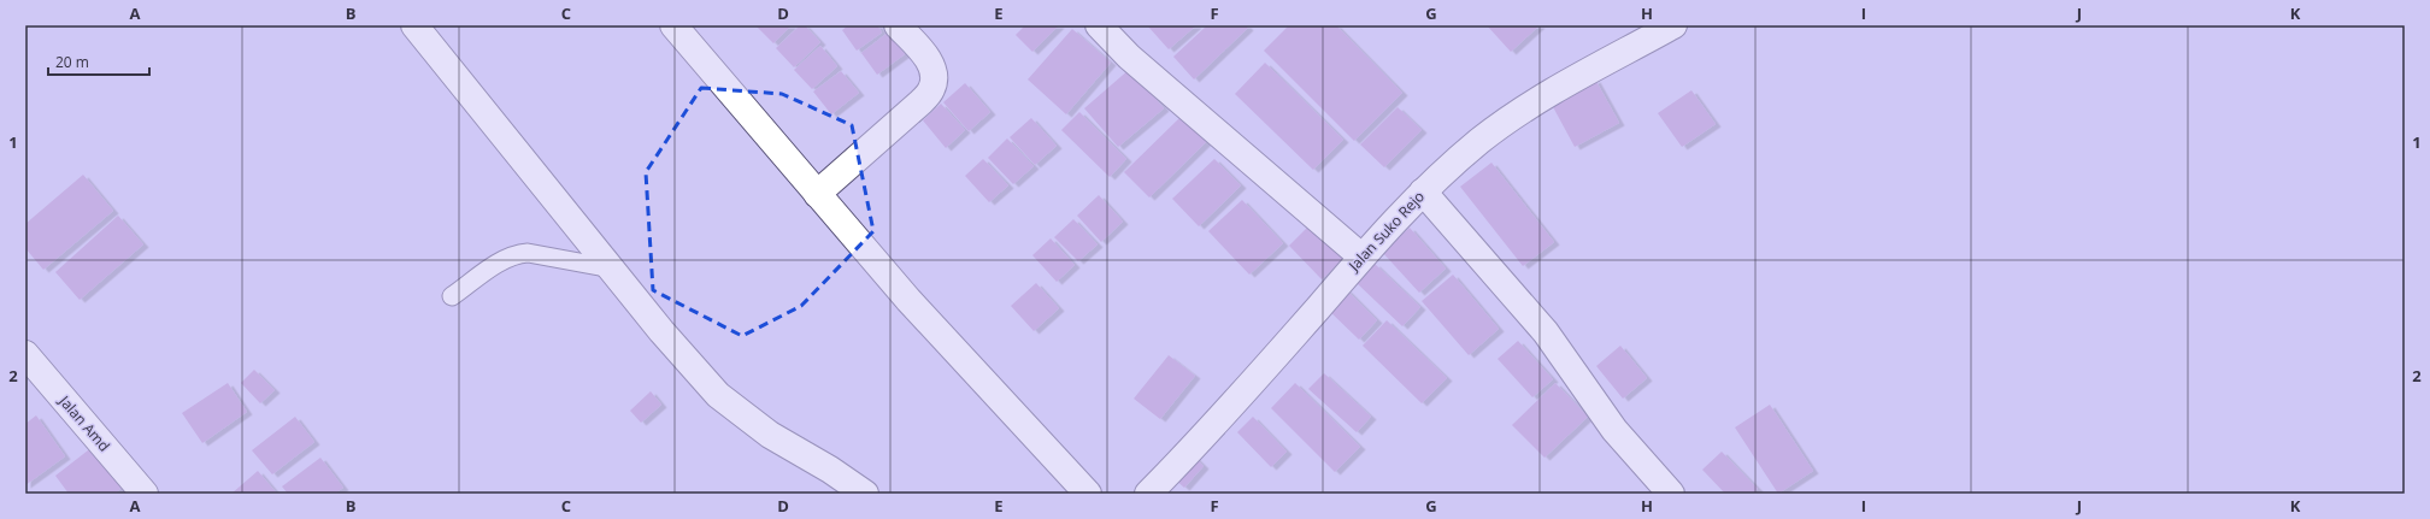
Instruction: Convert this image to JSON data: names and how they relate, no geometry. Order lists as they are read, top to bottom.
{
  "streets": {
    "street": ["Jalan Suko Rejo", "Jalan Amd"]
  },
  "scale_bar": "20 m",
  "grid": {
    "columns": [
      "A",
      "B",
      "C",
      "D",
      "E",
      "F",
      "G",
      "H",
      "I",
      "J",
      "K"
    ],
    "rows": ["1", "2"]
  }
}
